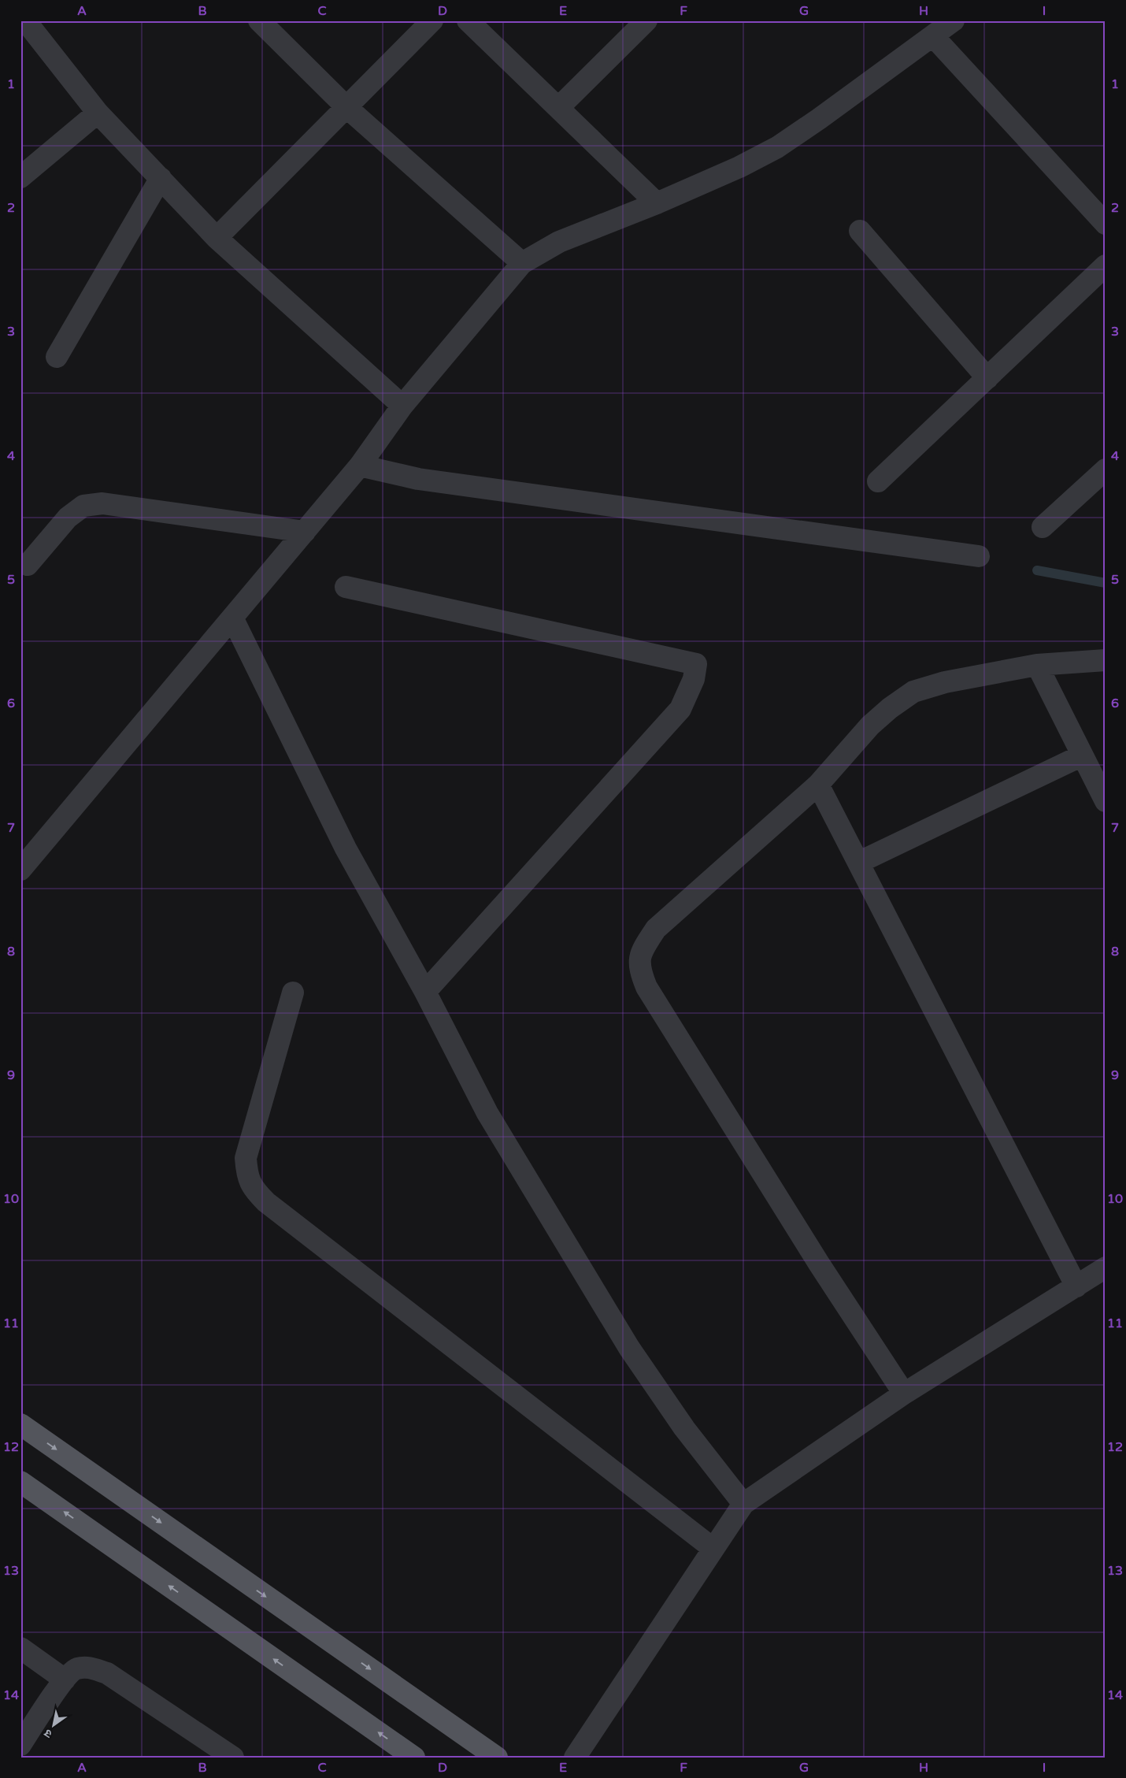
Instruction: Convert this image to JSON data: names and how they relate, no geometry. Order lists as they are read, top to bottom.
{
  "north": "bottom left",
  "grid": {
    "columns": [
      "A",
      "B",
      "C",
      "D",
      "E",
      "F",
      "G",
      "H",
      "I"
    ],
    "rows": [
      "1",
      "2",
      "3",
      "4",
      "5",
      "6",
      "7",
      "8",
      "9",
      "10",
      "11",
      "12",
      "13",
      "14"
    ]
  }
}
